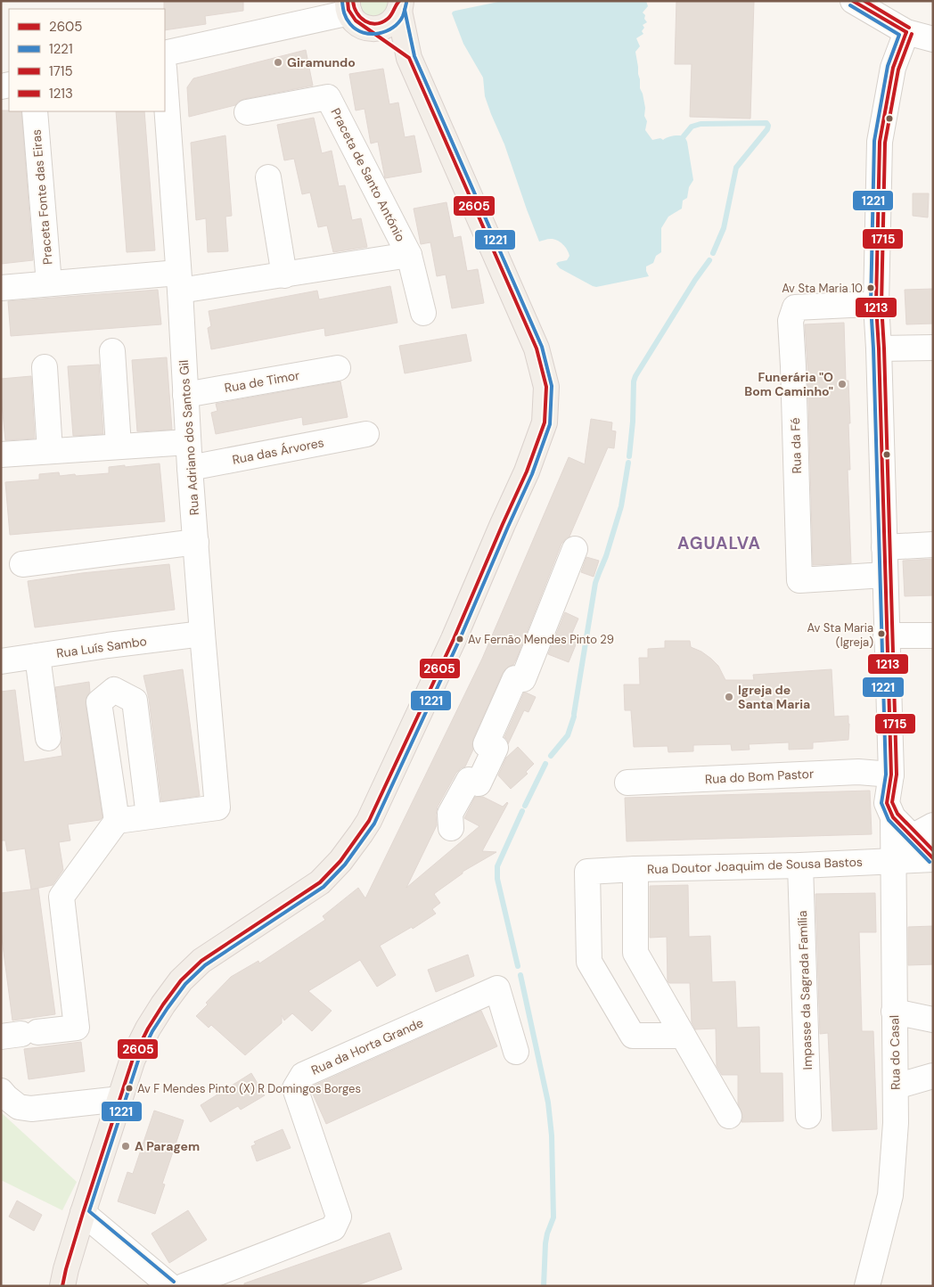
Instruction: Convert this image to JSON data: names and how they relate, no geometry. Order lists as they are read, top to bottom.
{
  "streets": {
    "street": [
      "Praceta de Santo António",
      "Praceta Fonte das Eiras",
      "Rua de Timor",
      "Rua Adriano dos Santos Gil",
      "Rua da Fé",
      "Rua das Árvores",
      "Rua Luís Sambo",
      "Rua do Bom Pastor",
      "Rua Doutor Joaquim de Sousa Bastos",
      "Impasse da Sagrada Família",
      "Rua da Horta Grande",
      "Rua do Casal"
    ]
  },
  "crossings": [
    ["Praceta de Santo António", "Rua Adriano dos Santos Gil"],
    ["Rua de Timor", "Rua Adriano dos Santos Gil"],
    ["Rua Adriano dos Santos Gil", "Rua das Árvores"],
    ["Rua Adriano dos Santos Gil", "Rua Luís Sambo"],
    ["Rua da Fé", "Rua do Casal"],
    ["Rua do Bom Pastor", "Rua do Casal"],
    ["Rua Doutor Joaquim de Sousa Bastos", "Impasse da Sagrada Família"],
    ["Rua Doutor Joaquim de Sousa Bastos", "Rua do Casal"]
  ],
  "districts": ["AGUALVA"],
  "places": [
    "Giramundo",
    "Av Sta Maria 10",
    "Funerária \"O Bom Caminho\"",
    "Av Sta Maria (Igreja)",
    "Av Fernão Mendes Pinto 29",
    "Igreja de Santa Maria",
    "Av F Mendes Pinto (X) R Domingos Borges",
    "A Paragem"
  ],
  "lines": [
    "transit line 2605",
    "transit line 1715",
    "transit line 1213",
    "transit line 1221"
  ],
  "legend": [
    "2605",
    "1221",
    "1715",
    "1213"
  ]
}
